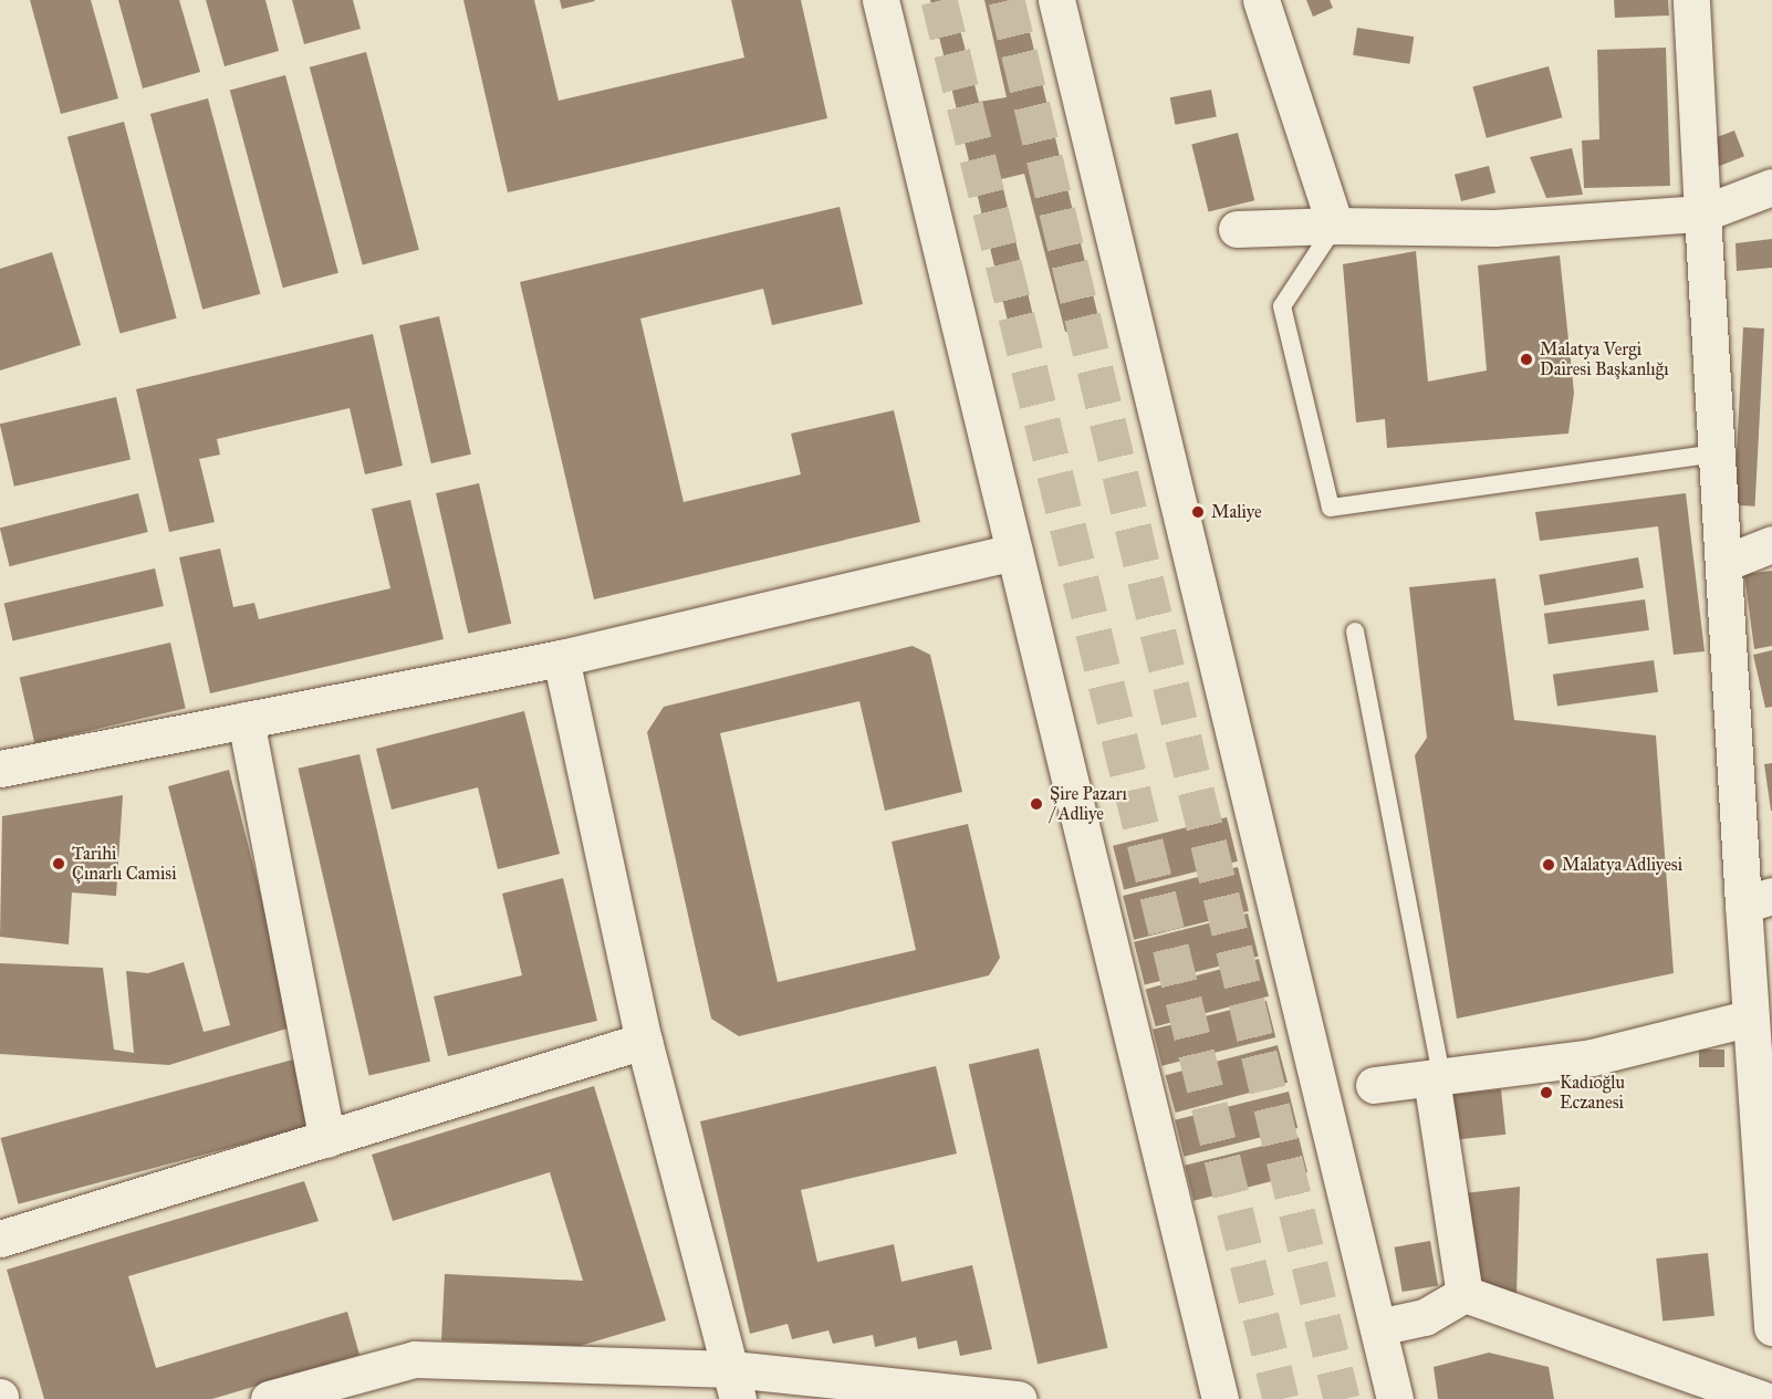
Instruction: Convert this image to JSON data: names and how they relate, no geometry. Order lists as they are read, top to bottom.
{
  "places": [
    "Malatya Vergi Dairesi Başkanlığı",
    "Maliye",
    "Şire Pazarı / Adliye",
    "Tarihi Çınarlı Camisi",
    "Malatya Adliyesi",
    "Kadıoğlu Eczanesi"
  ]
}
